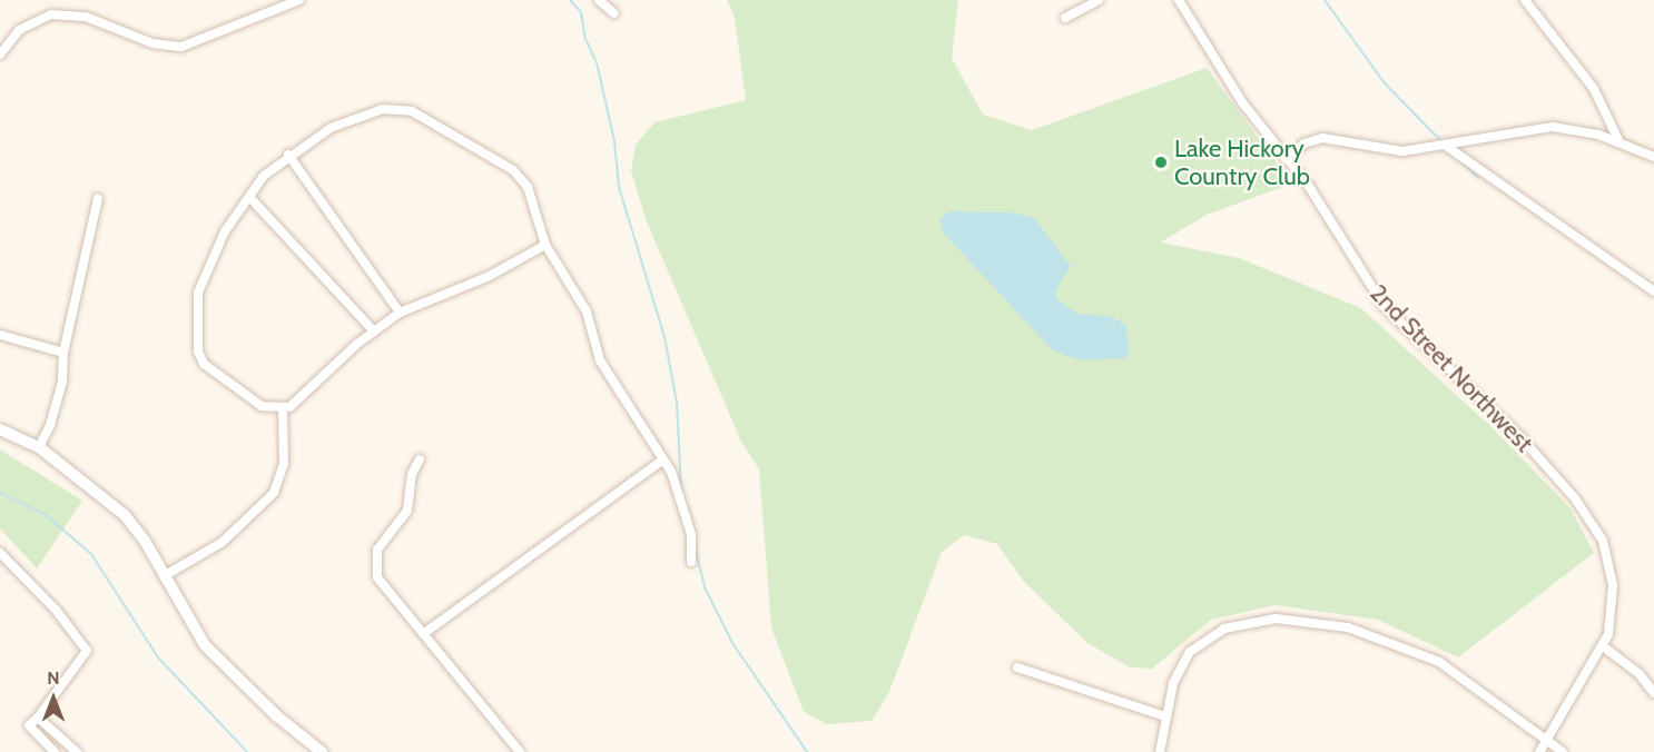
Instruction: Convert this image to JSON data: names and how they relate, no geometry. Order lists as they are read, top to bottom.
{
  "streets": {
    "street": ["2nd Street Northwest"]
  },
  "places": ["Lake Hickory Country Club"],
  "north": "top"
}
